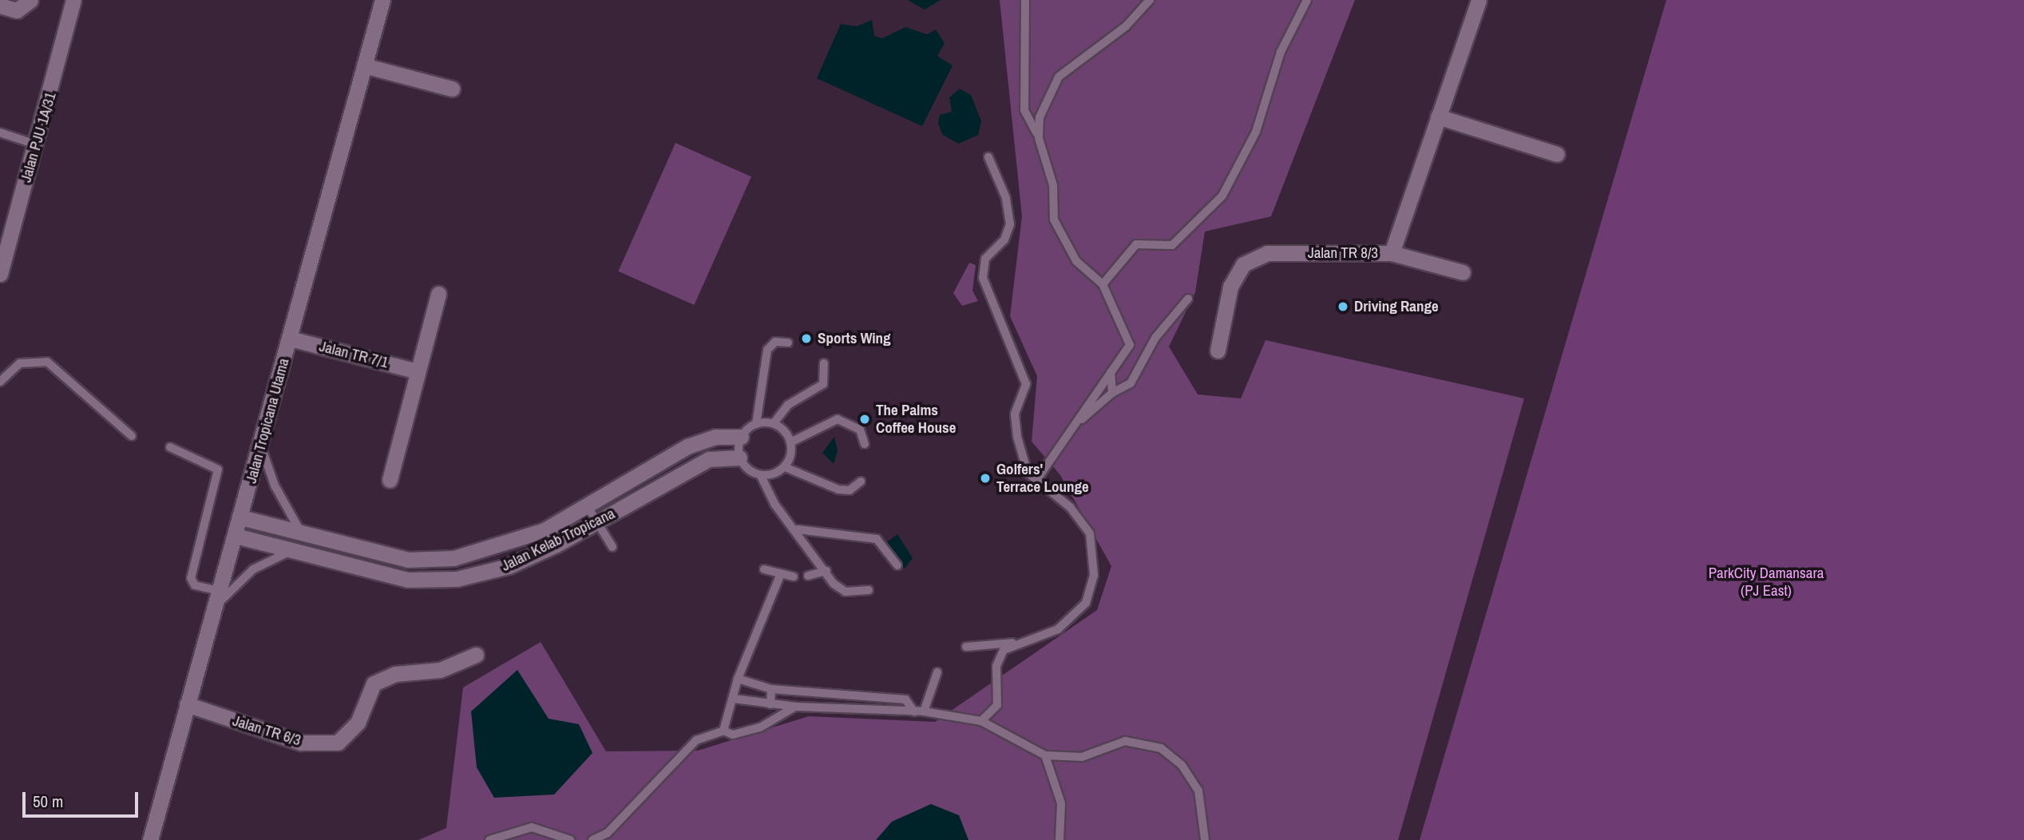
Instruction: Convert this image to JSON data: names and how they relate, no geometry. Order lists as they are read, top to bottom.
{
  "streets": {
    "street": [
      "Jalan PJU 1A/31",
      "Jalan TR 8/3",
      "Jalan TR 7/1",
      "Jalan Tropicana Utama",
      "Jalan Kelab Tropicana",
      "Jalan TR 6/3"
    ]
  },
  "crossings": [
    ["Jalan TR 7/1", "Jalan Tropicana Utama"],
    ["Jalan Tropicana Utama", "Jalan Kelab Tropicana"],
    ["Jalan Tropicana Utama", "Jalan TR 6/3"]
  ],
  "parks": ["ParkCity Damansara (PJ East)"],
  "places": [
    "Driving Range",
    "Sports Wing",
    "The Palms Coffee House",
    "Golfers' Terrace Lounge"
  ],
  "scale_bar": "50 m"
}
